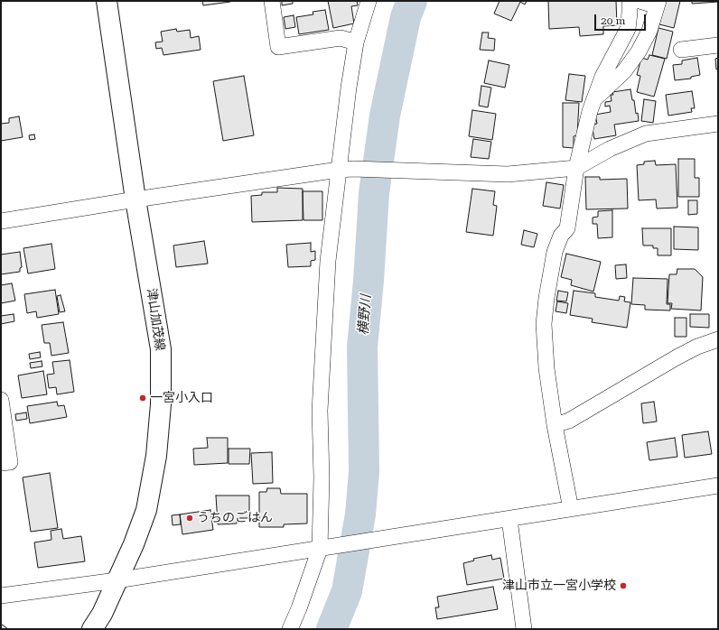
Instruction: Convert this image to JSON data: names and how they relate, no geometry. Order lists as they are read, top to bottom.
{
  "streets": {
    "main road": ["津山加茂線"]
  },
  "water": ["横野川"],
  "places": ["一宮小入口", "うちのごはん", "津山市立一宮小学校"],
  "scale_bar": "20 m"
}
